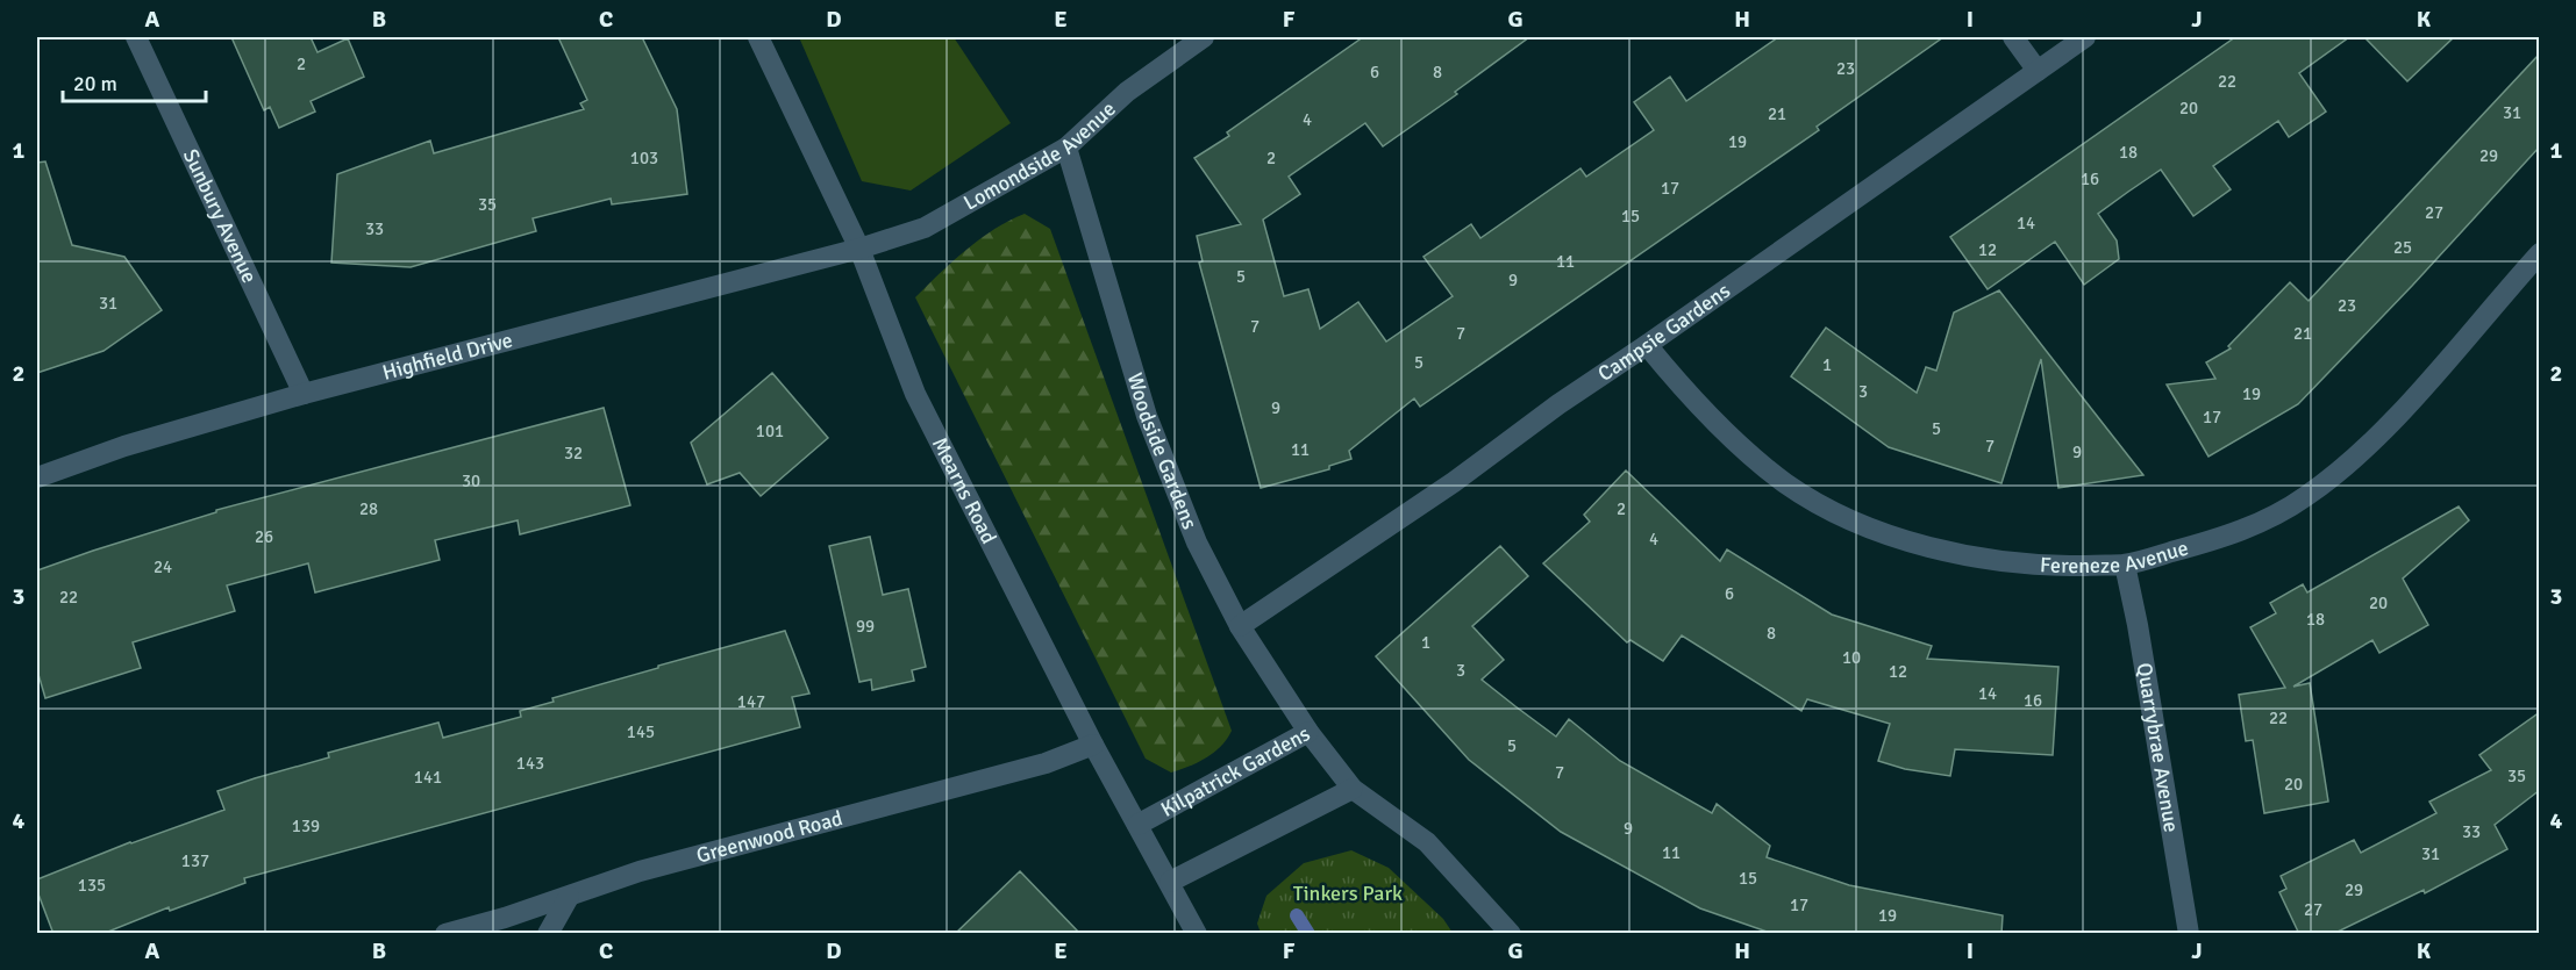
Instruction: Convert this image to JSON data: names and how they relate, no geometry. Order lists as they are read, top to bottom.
{
  "streets": {
    "street": [
      "Lomondside Avenue",
      "Sunbury Avenue",
      "Campsie Gardens",
      "Highfield Drive",
      "Woodside Gardens",
      "Mearns Road",
      "Fereneze Avenue",
      "Quarrybrae Avenue",
      "Kilpatrick Gardens",
      "Greenwood Road"
    ]
  },
  "crossings": [
    ["Lomondside Avenue", "Highfield Drive"],
    ["Lomondside Avenue", "Woodside Gardens"],
    ["Lomondside Avenue", "Mearns Road"],
    ["Sunbury Avenue", "Highfield Drive"],
    ["Campsie Gardens", "Woodside Gardens"],
    ["Campsie Gardens", "Fereneze Avenue"],
    ["Highfield Drive", "Mearns Road"],
    ["Woodside Gardens", "Kilpatrick Gardens"],
    ["Mearns Road", "Kilpatrick Gardens"],
    ["Mearns Road", "Greenwood Road"],
    ["Fereneze Avenue", "Quarrybrae Avenue"]
  ],
  "parks": ["Tinkers Park"],
  "house_numbers": [
    "2",
    "23",
    "6",
    "8",
    "22",
    "20",
    "31",
    "21",
    "4",
    "19",
    "18",
    "29",
    "103",
    "2",
    "16",
    "17",
    "35",
    "27",
    "15",
    "14",
    "33",
    "25",
    "12",
    "11",
    "5",
    "9",
    "31",
    "23",
    "7",
    "7",
    "21",
    "5",
    "1",
    "3",
    "19",
    "9",
    "17",
    "5",
    "101",
    "7",
    "11",
    "9",
    "32",
    "30",
    "28",
    "2",
    "26",
    "4",
    "24",
    "6",
    "22",
    "20",
    "18",
    "99",
    "8",
    "1",
    "10",
    "3",
    "12",
    "14",
    "16",
    "147",
    "22",
    "145",
    "5",
    "143",
    "7",
    "35",
    "141",
    "20",
    "139",
    "9",
    "33",
    "11",
    "31",
    "137",
    "15",
    "135",
    "29",
    "17",
    "27",
    "19"
  ],
  "scale_bar": "20 m",
  "grid": {
    "columns": [
      "A",
      "B",
      "C",
      "D",
      "E",
      "F",
      "G",
      "H",
      "I",
      "J",
      "K"
    ],
    "rows": [
      "1",
      "2",
      "3",
      "4"
    ]
  }
}
